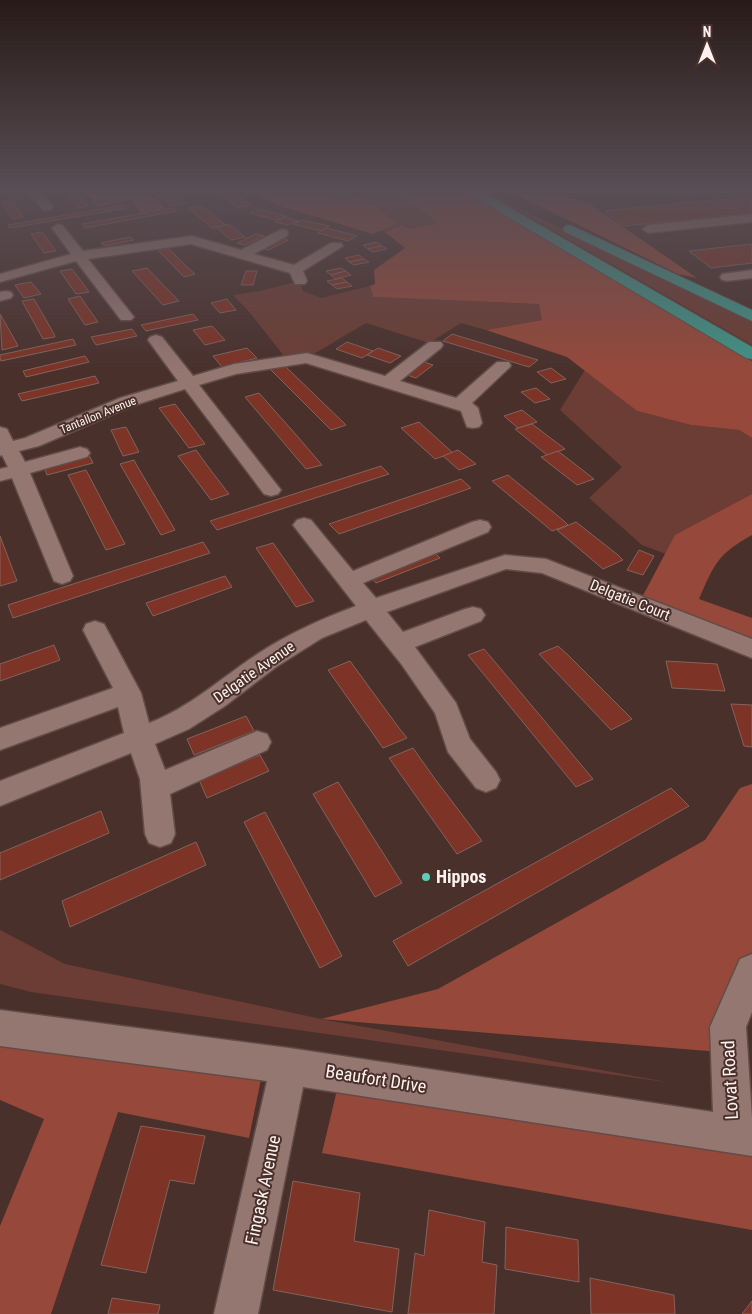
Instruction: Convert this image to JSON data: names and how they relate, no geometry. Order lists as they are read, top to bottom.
{
  "streets": {
    "street": [
      "Tantallon Avenue",
      "Delgatie Court",
      "Delgatie Avenue",
      "Beaufort Drive",
      "Lovat Road",
      "Fingask Avenue"
    ]
  },
  "crossings": [
    ["Delgatie Court", "Delgatie Avenue"],
    ["Beaufort Drive", "Lovat Road"],
    ["Beaufort Drive", "Fingask Avenue"]
  ],
  "places": ["Hippos"],
  "north": "top"
}
